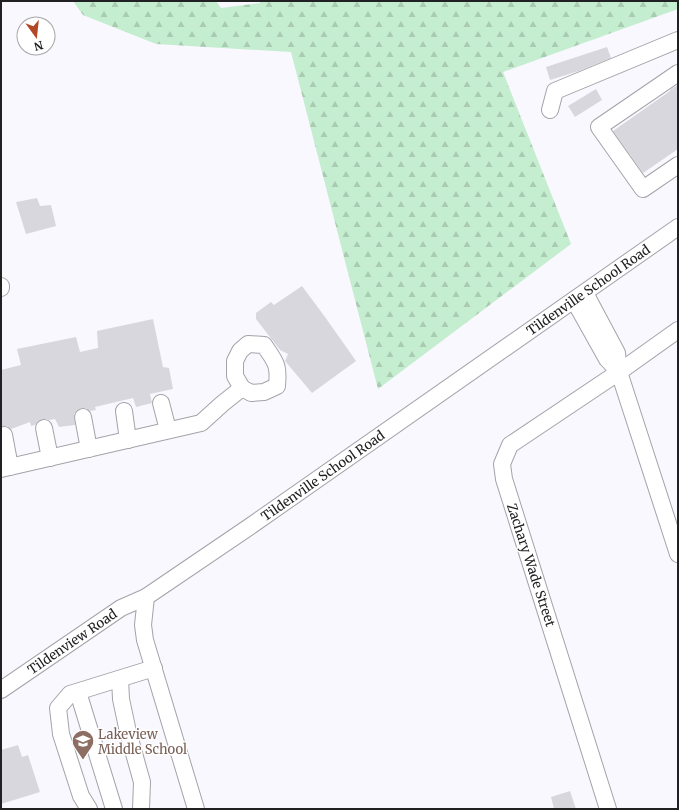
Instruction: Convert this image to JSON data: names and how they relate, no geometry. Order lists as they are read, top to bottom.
{
  "streets": {
    "street": ["Tildenville School Road", "Zachary Wade Street", "Tildenview Road"]
  },
  "crossings": [
    ["Tildenville School Road", "Tildenview Road"]
  ],
  "places": {
    "school or university": ["Lakeview Middle School"]
  },
  "north": "bottom"
}
